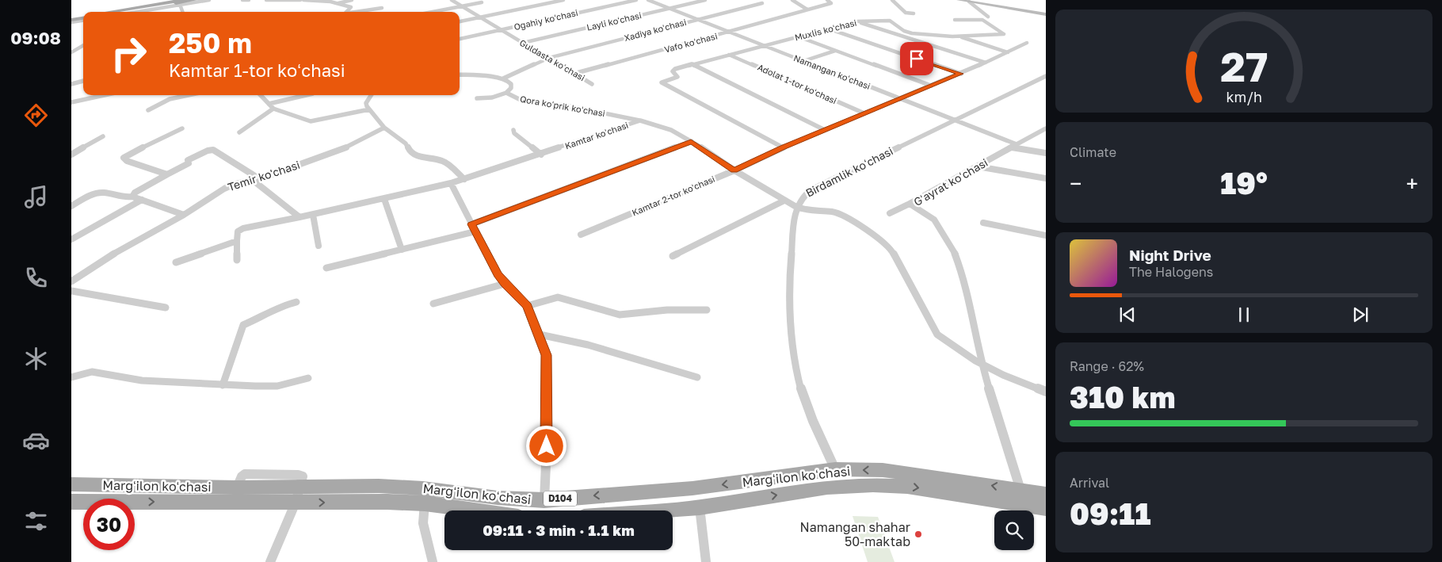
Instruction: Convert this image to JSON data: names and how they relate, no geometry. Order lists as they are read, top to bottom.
{
  "streets": {
    "main road": ["Margʻilon koʻchasi", "D104"],
    "street": [
      "Ogahiy koʻchasi",
      "Layli koʻchasi",
      "Xadiya koʻchasi",
      "Muxlis koʻchasi",
      "Vafo koʻchasi",
      "Guldasta koʻchasi",
      "Namangan koʻchasi",
      "Adolat 1-tor koʻchasi",
      "Qora koʻprik koʻchasi",
      "Kamtar koʻchasi",
      "Birdamlik koʻchasi",
      "Temir ko'chasi",
      "Gʻayrat koʻchasi",
      "Kamtar 2-tor koʻchasi"
    ]
  },
  "crossings": [
    ["Ogahiy koʻchasi", "Guldasta koʻchasi"],
    ["Layli koʻchasi", "Guldasta koʻchasi"],
    ["Layli koʻchasi", "Namangan koʻchasi"],
    ["Xadiya koʻchasi", "Guldasta koʻchasi"],
    ["Xadiya koʻchasi", "Namangan koʻchasi"],
    ["Xadiya koʻchasi", "Qora koʻprik koʻchasi"],
    ["Muxlis koʻchasi", "Namangan koʻchasi"],
    ["Muxlis koʻchasi", "Adolat 1-tor koʻchasi"],
    ["Muxlis koʻchasi", "Kamtar 2-tor koʻchasi"],
    ["Vafo koʻchasi", "Guldasta koʻchasi"],
    ["Vafo koʻchasi", "Namangan koʻchasi"],
    ["Namangan koʻchasi", "Birdamlik koʻchasi"],
    ["Namangan koʻchasi", "Gʻayrat koʻchasi"],
    ["Namangan koʻchasi", "Kamtar 2-tor koʻchasi"],
    ["Adolat 1-tor koʻchasi", "Kamtar 2-tor koʻchasi"],
    ["Qora koʻprik koʻchasi", "Kamtar koʻchasi"],
    ["Kamtar koʻchasi", "Birdamlik koʻchasi"],
    ["Kamtar koʻchasi", "Gʻayrat koʻchasi"],
    ["Kamtar koʻchasi", "Kamtar 2-tor koʻchasi"],
    ["Birdamlik koʻchasi", "Margʻilon koʻchasi"],
    ["Gʻayrat koʻchasi", "Margʻilon koʻchasi"]
  ],
  "places": ["Namangan shahar 50-maktab"],
  "page": {
    "tabs": "09:08",
    "turn": ["250 m", "Kamtar 1-tor koʻchasi"],
    "tile": [
      "Climate",
      ["Range · 62%", "310 km"],
      ["Arrival", "09:11"]
    ],
    "heat": ["−", "19°", "+"],
    "song": ["Night Drive", "The Halogens"],
    "limit": "30",
    "trip": "09:11 · 3 min · 1.1 km",
    "gauge": ["27", "km/h"]
  }
}
